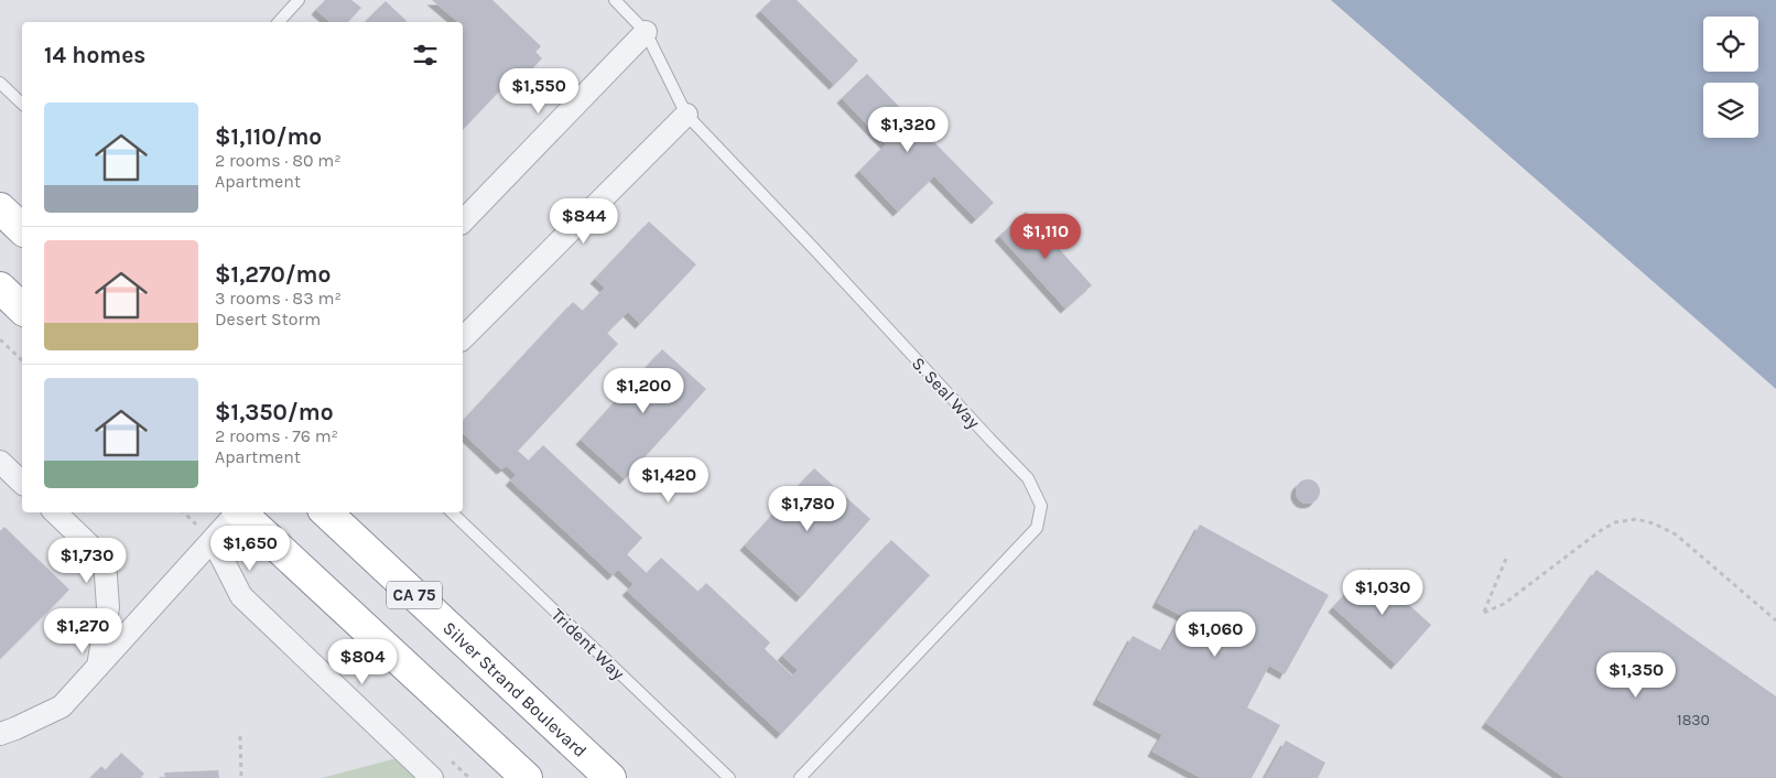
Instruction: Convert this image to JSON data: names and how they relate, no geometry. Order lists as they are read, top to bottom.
{
  "streets": {
    "highway": ["CA 75", "Silver Strand Boulevard"],
    "lane": ["S. Seal Way", "Trident Way"]
  },
  "house_numbers": ["1830"],
  "page": {
    "heading": "14 homes",
    "price": [
      "$1,550",
      "$1,320",
      "$844",
      "$1,110",
      "$1,200",
      "$1,420",
      "$1,780",
      "$1,650",
      "$1,730",
      "$1,030",
      "$1,270",
      "$1,060",
      "$804",
      "$1,350"
    ],
    "list": [
      {
        "name": "$1,110/mo",
        "note": "2 rooms · 80 m² · Apartment"
      },
      {
        "name": "$1,270/mo",
        "note": "3 rooms · 83 m² · Desert Storm"
      },
      {
        "name": "$1,350/mo",
        "note": "2 rooms · 76 m² · Apartment"
      }
    ]
  }
}
